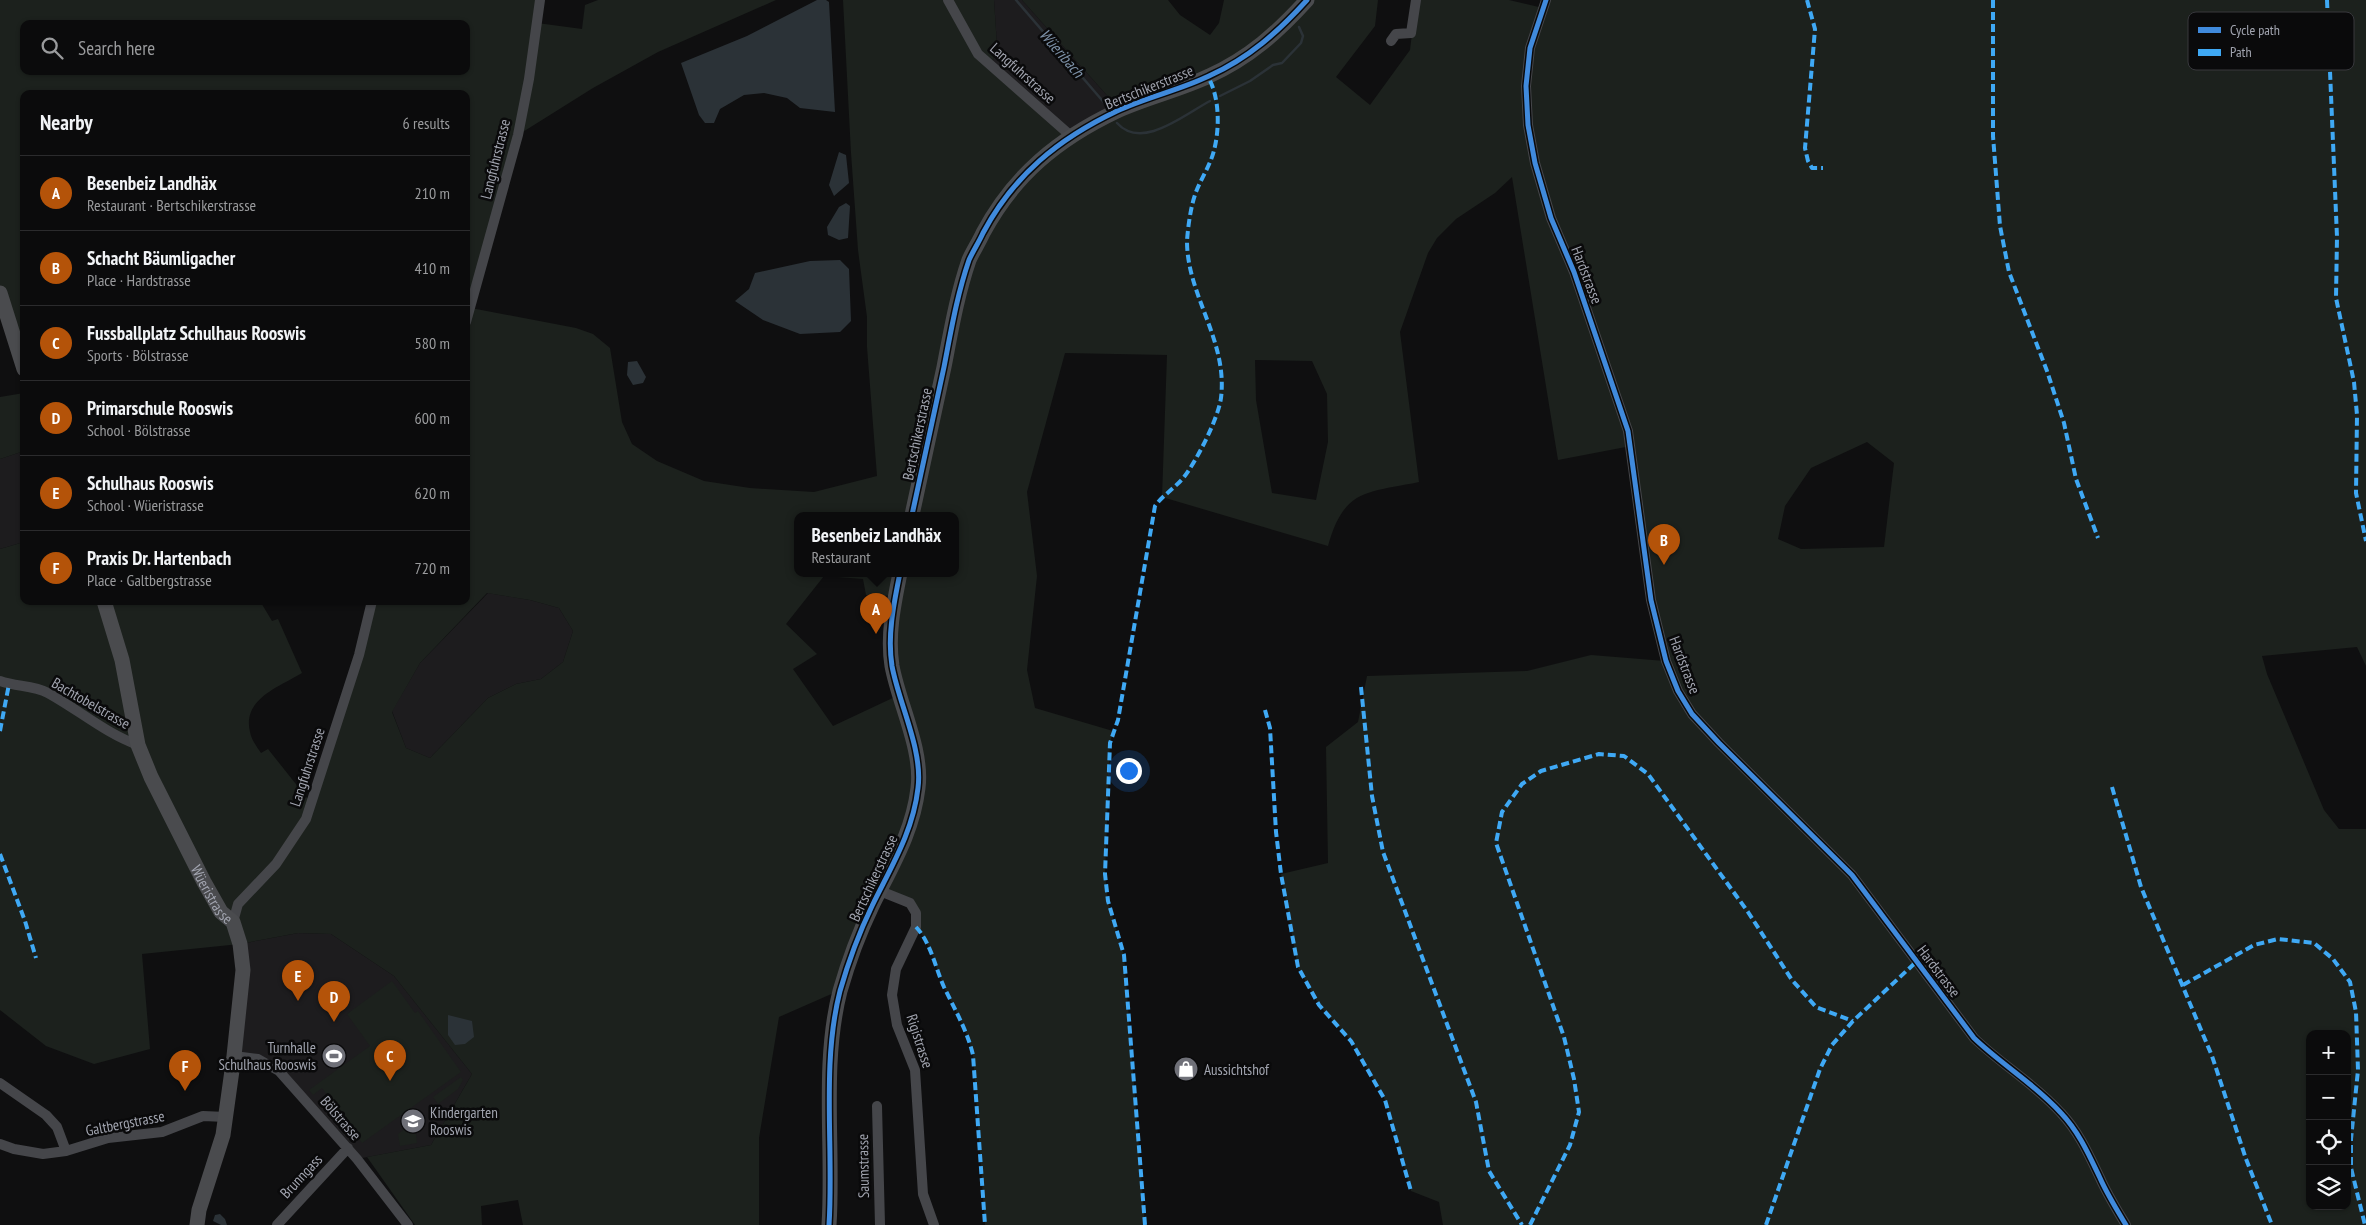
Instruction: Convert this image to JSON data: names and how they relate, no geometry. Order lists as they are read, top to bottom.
{
  "streets": {
    "street": [
      "Langfuhrstrasse",
      "Bertschikerstrasse",
      "Hardstrasse",
      "Bachtobelstrasse",
      "Wüeristrasse",
      "Rigistrasse",
      "Bölstrasse",
      "Galtbergstrasse",
      "Saumstrasse",
      "Brunngass"
    ]
  },
  "crossings": [
    ["Langfuhrstrasse", "Bertschikerstrasse"],
    ["Langfuhrstrasse", "Wüeristrasse"],
    ["Bertschikerstrasse", "Rigistrasse"],
    ["Bachtobelstrasse", "Wüeristrasse"],
    ["Wüeristrasse", "Bölstrasse"],
    ["Wüeristrasse", "Galtbergstrasse"],
    ["Bölstrasse", "Brunngass"]
  ],
  "water": ["Wüeribach"],
  "places": {
    "sports": ["Turnhalle Schulhaus Rooswis"],
    "shop": ["Aussichtshof"],
    "school or university": ["Kindergarten Rooswis"]
  },
  "legend": ["Cycle path", "Path"],
  "page": {
    "search": "Search here",
    "heading": ["Nearby", "6 results"],
    "list": [
      {
        "mark": "A",
        "name": "Besenbeiz Landhäx",
        "note": "Restaurant · Bertschikerstrasse",
        "value": "210 m"
      },
      {
        "mark": "B",
        "name": "Schacht Bäumligacher",
        "note": "Place · Hardstrasse",
        "value": "410 m"
      },
      {
        "mark": "C",
        "name": "Fussballplatz Schulhaus Rooswis",
        "note": "Sports · Bölstrasse",
        "value": "580 m"
      },
      {
        "mark": "D",
        "name": "Primarschule Rooswis",
        "note": "School · Bölstrasse",
        "value": "600 m"
      },
      {
        "mark": "E",
        "name": "Schulhaus Rooswis",
        "note": "School · Wüeristrasse",
        "value": "620 m"
      },
      {
        "mark": "F",
        "name": "Praxis Dr. Hartenbach",
        "note": "Place · Galtbergstrasse",
        "value": "720 m"
      }
    ],
    "popup": ["Besenbeiz Landhäx", "Restaurant"],
    "pins": [
      "B",
      "A",
      "E",
      "D",
      "C",
      "F"
    ],
    "map_buttons": ["+", "−"]
  }
}
